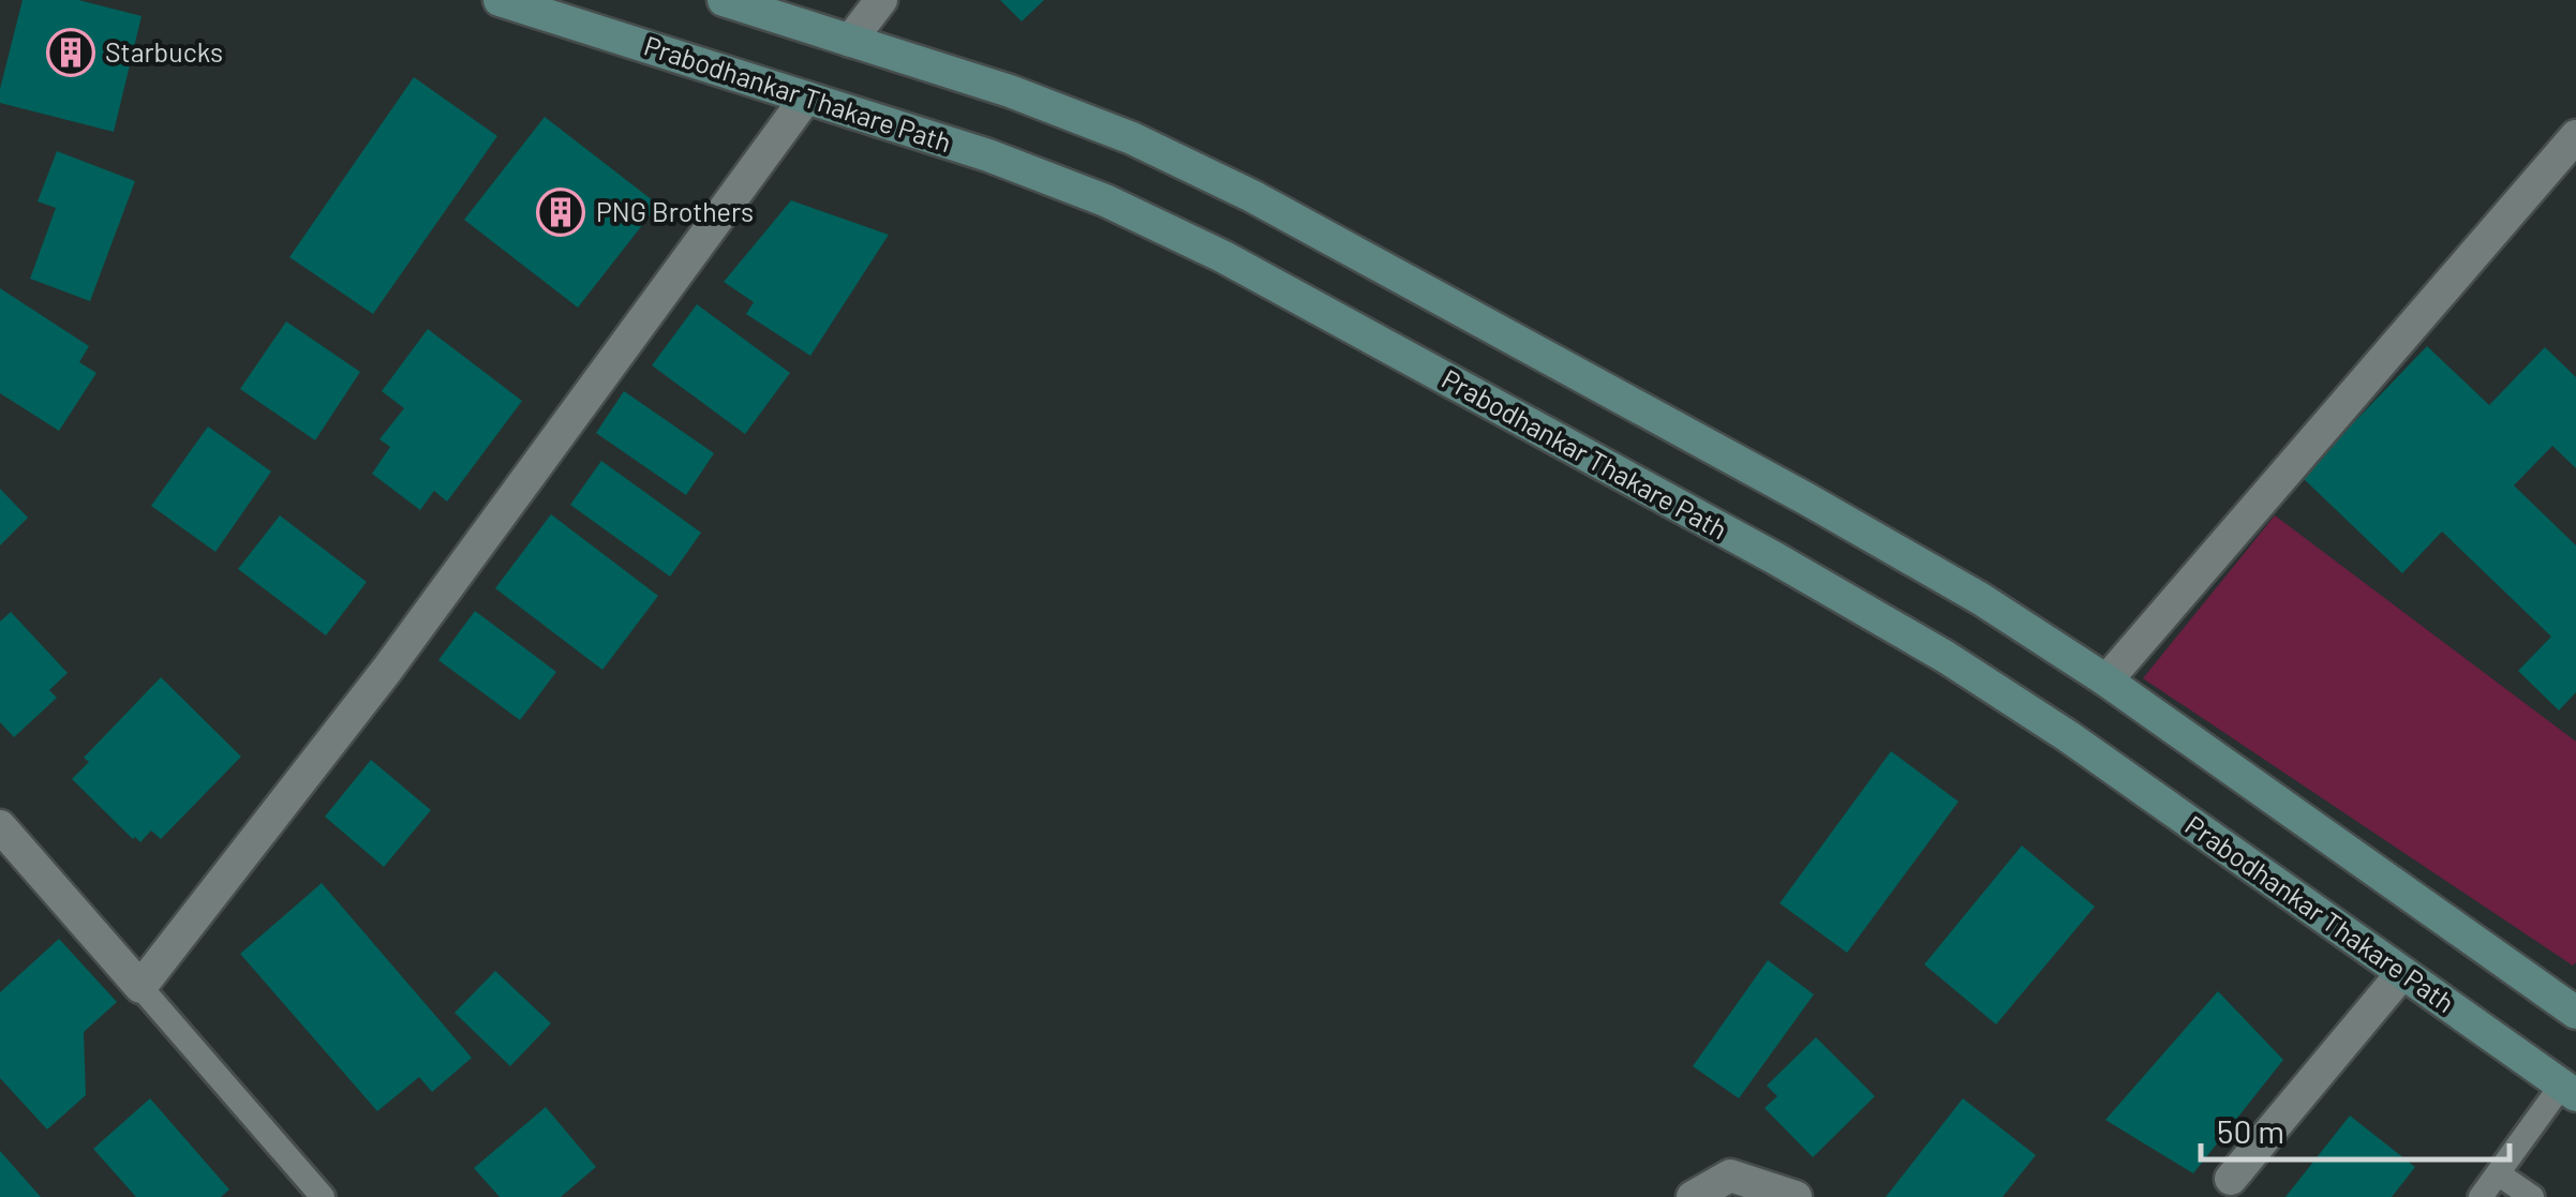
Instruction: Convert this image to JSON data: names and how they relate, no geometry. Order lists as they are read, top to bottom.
{
  "streets": {
    "main road": ["Prabodhankar Thakare Path"]
  },
  "places": {
    "building": ["Starbucks", "PNG Brothers"]
  },
  "scale_bar": "50 m"
}
